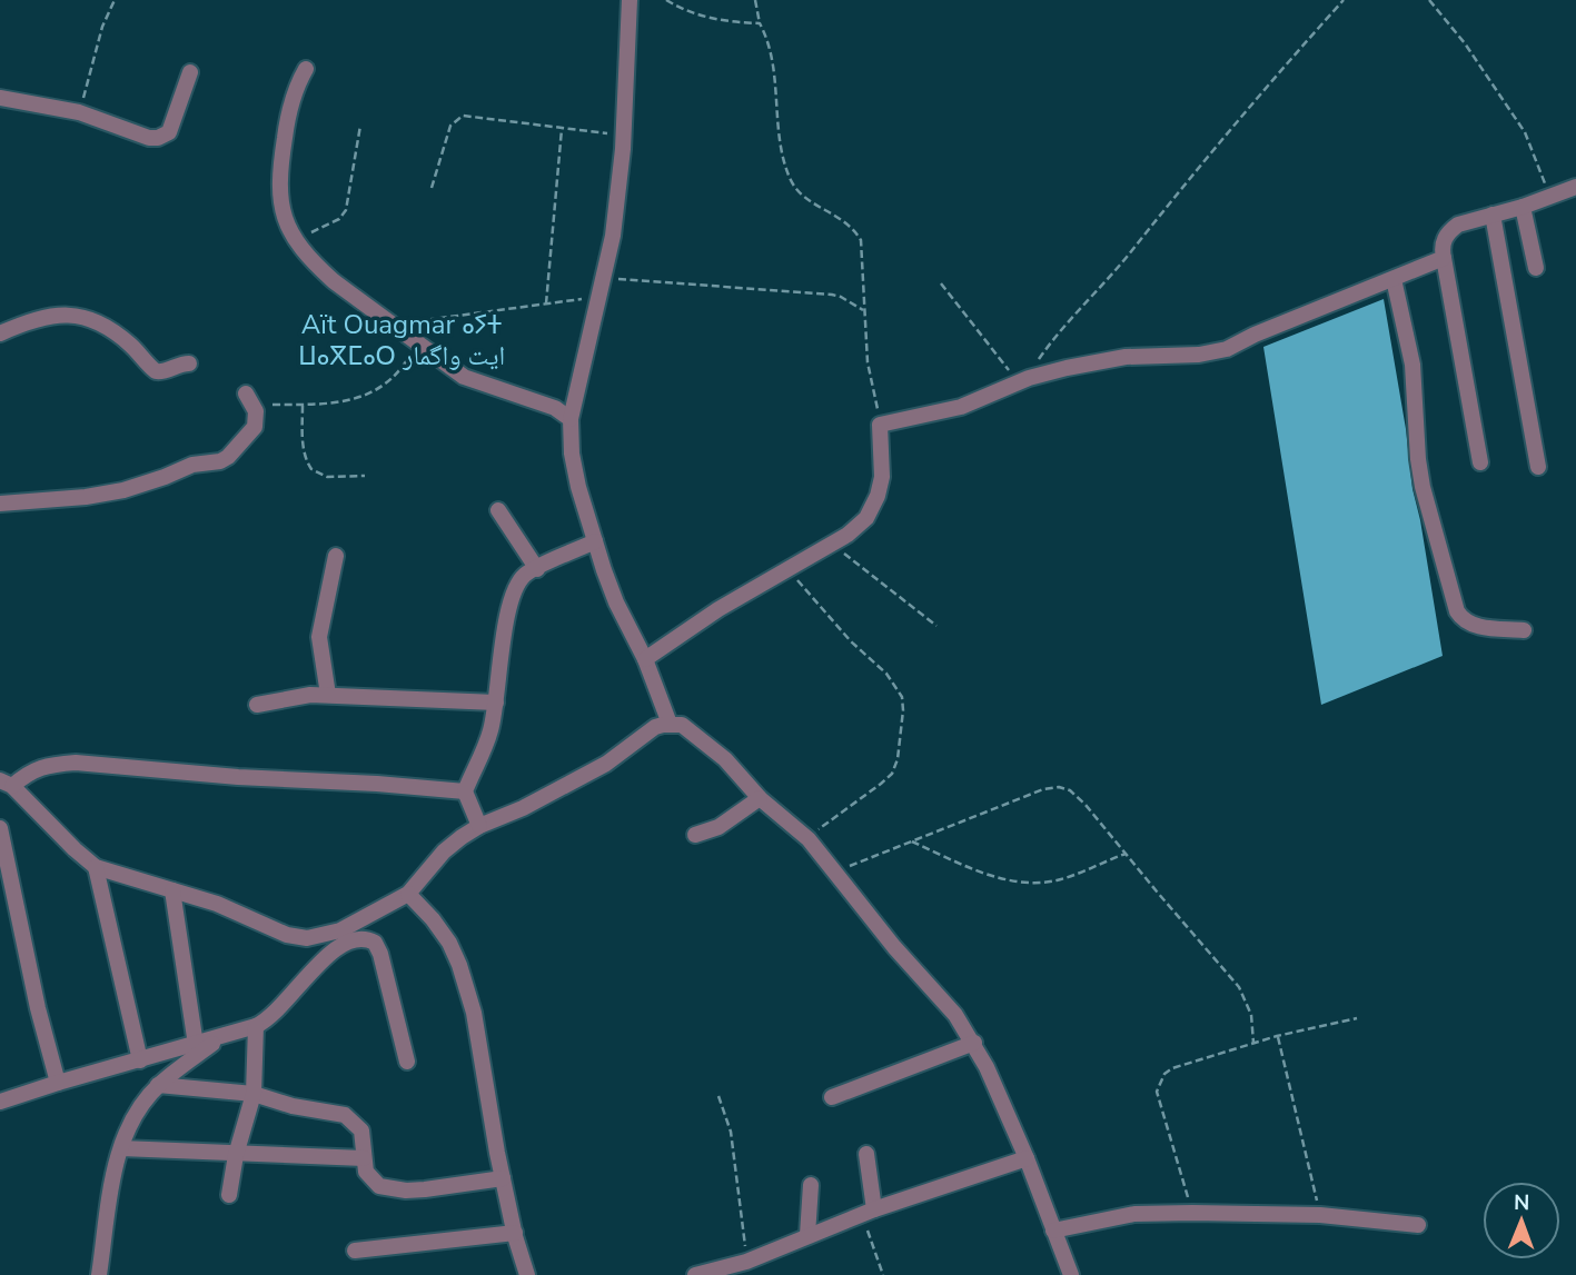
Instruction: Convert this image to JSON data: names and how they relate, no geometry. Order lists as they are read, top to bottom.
{
  "districts": ["Aït Ouagmar ⴰⵢⵜ ⵡⴰⴳⵎⴰⵔ ايت واگمار"],
  "north": "top"
}
